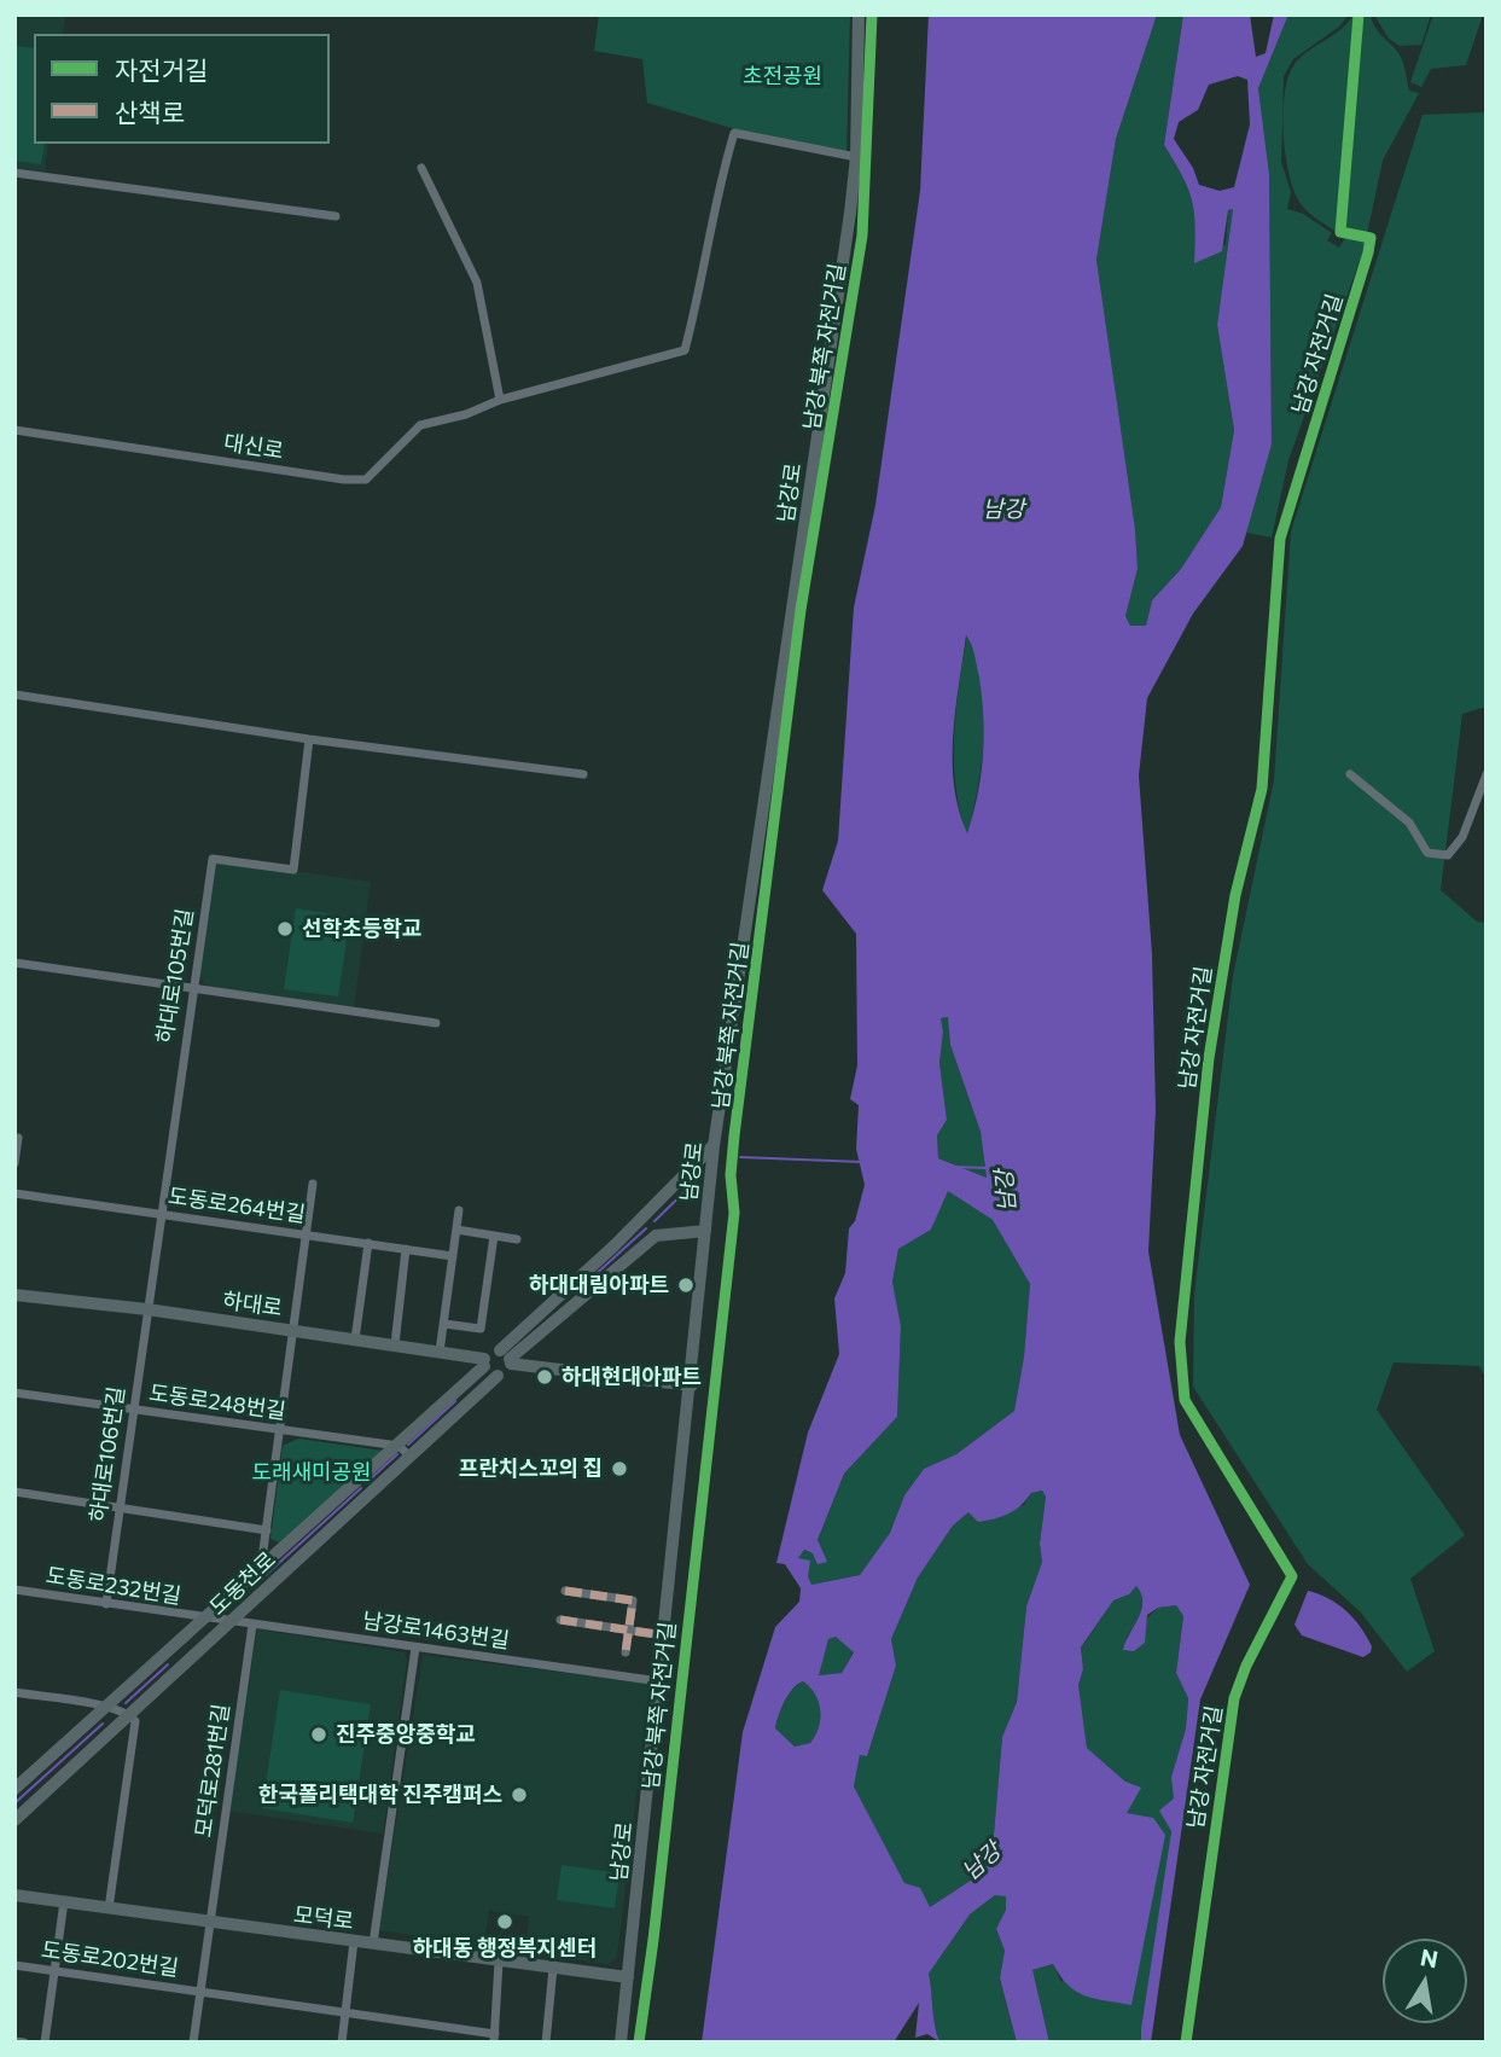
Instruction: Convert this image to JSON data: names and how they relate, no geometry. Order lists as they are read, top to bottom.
{
  "streets": {
    "street": [
      "대신로",
      "남강로",
      "하대로105번길",
      "도동로264번길",
      "하대로",
      "도동로248번길",
      "하대로106번길",
      "도동천로",
      "도동로232번길",
      "남강로1463번길",
      "모덕로281번길",
      "모덕로",
      "도동로202번길"
    ],
    "cycle path": ["남강 북쪽 자전거길", "남강 자전거길"]
  },
  "crossings": [
    ["남강로", "남강로1463번길"],
    ["남강로", "모덕로"],
    ["하대로105번길", "도동로264번길"],
    ["하대로105번길", "하대로"],
    ["하대로105번길", "하대로106번길"],
    ["하대로", "하대로106번길"],
    ["하대로", "도동천로"],
    ["도동로248번길", "하대로106번길"],
    ["도동로248번길", "도동천로"],
    ["하대로106번길", "도동로232번길"],
    ["도동천로", "도동로232번길"],
    ["도동천로", "남강로1463번길"],
    ["도동로232번길", "남강로1463번길"],
    ["남강로1463번길", "모덕로281번길"],
    ["모덕로281번길", "모덕로"],
    ["모덕로281번길", "도동로202번길"]
  ],
  "water": ["남강"],
  "parks": ["초전공원", "도래새미공원"],
  "places": [
    "선학초등학교",
    "하대대림아파트",
    "하대현대아파트",
    "프란치스꼬의 집",
    "진주중앙중학교",
    "한국폴리택대학 진주캠퍼스",
    "하대동 행정복지센터"
  ],
  "legend": ["자전거길", "산책로"],
  "north": "top"
}
